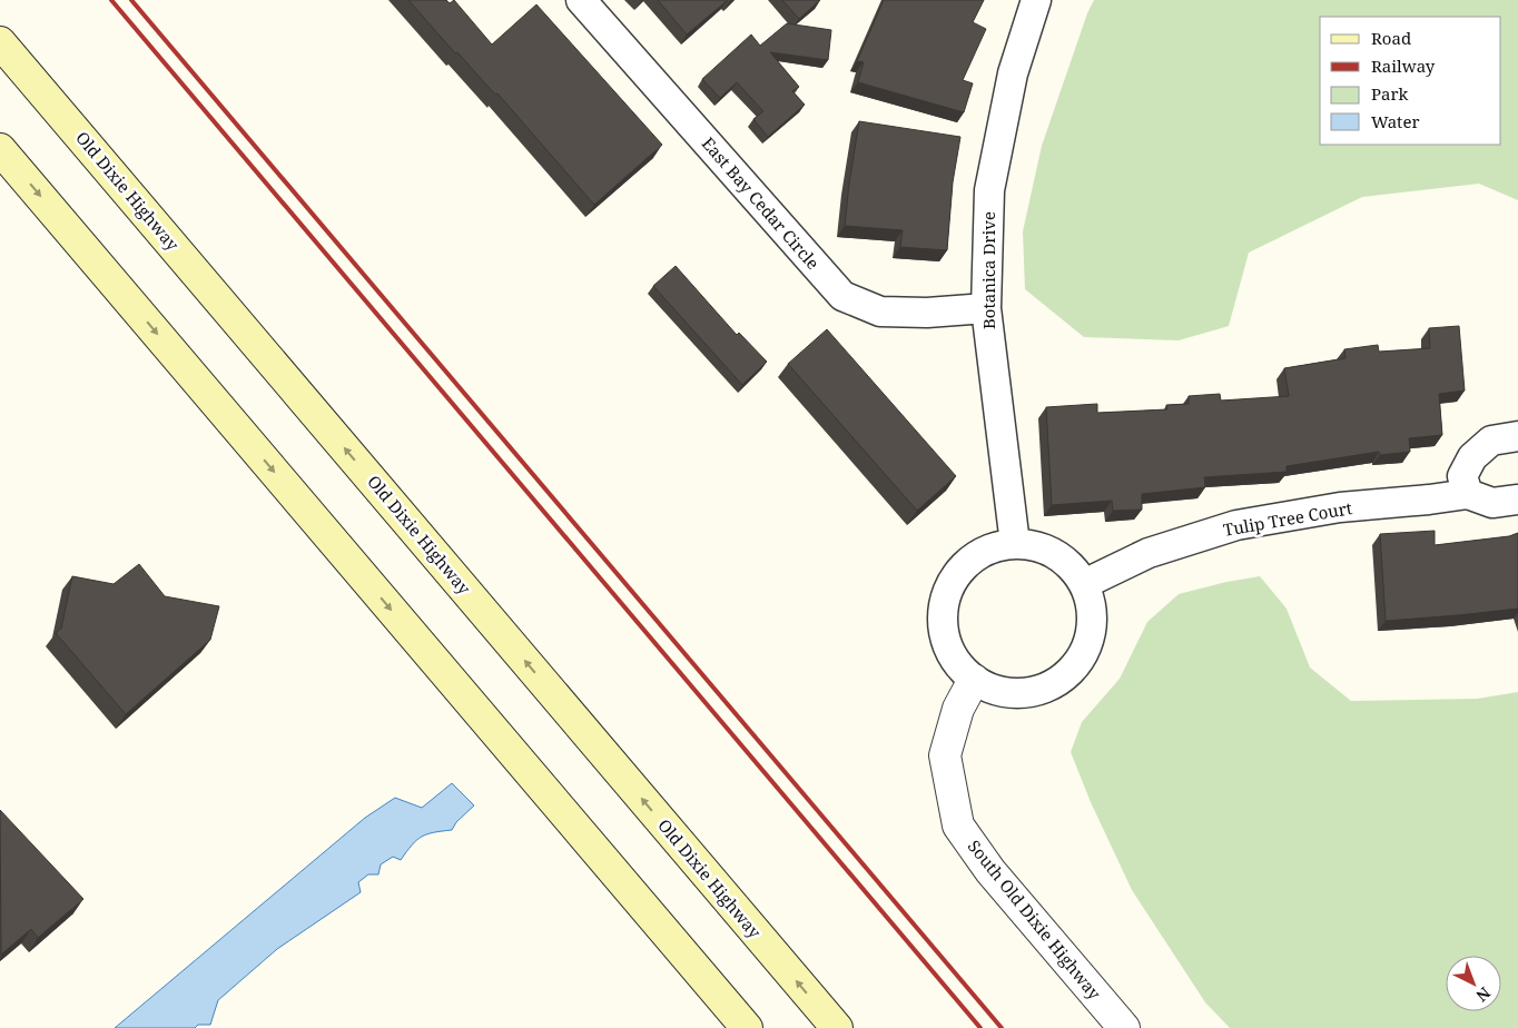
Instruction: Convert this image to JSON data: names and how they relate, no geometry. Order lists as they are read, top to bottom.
{
  "streets": {
    "main road": ["Old Dixie Highway"],
    "street": [
      "East Bay Cedar Circle",
      "Botanica Drive",
      "Tulip Tree Court",
      "South Old Dixie Highway"
    ]
  },
  "crossings": [
    ["East Bay Cedar Circle", "Botanica Drive"],
    ["Botanica Drive", "Tulip Tree Court"],
    ["Botanica Drive", "South Old Dixie Highway"],
    ["Tulip Tree Court", "South Old Dixie Highway"]
  ],
  "legend": [
    "Road",
    "Railway",
    "Park",
    "Water"
  ],
  "north": "bottom right"
}
